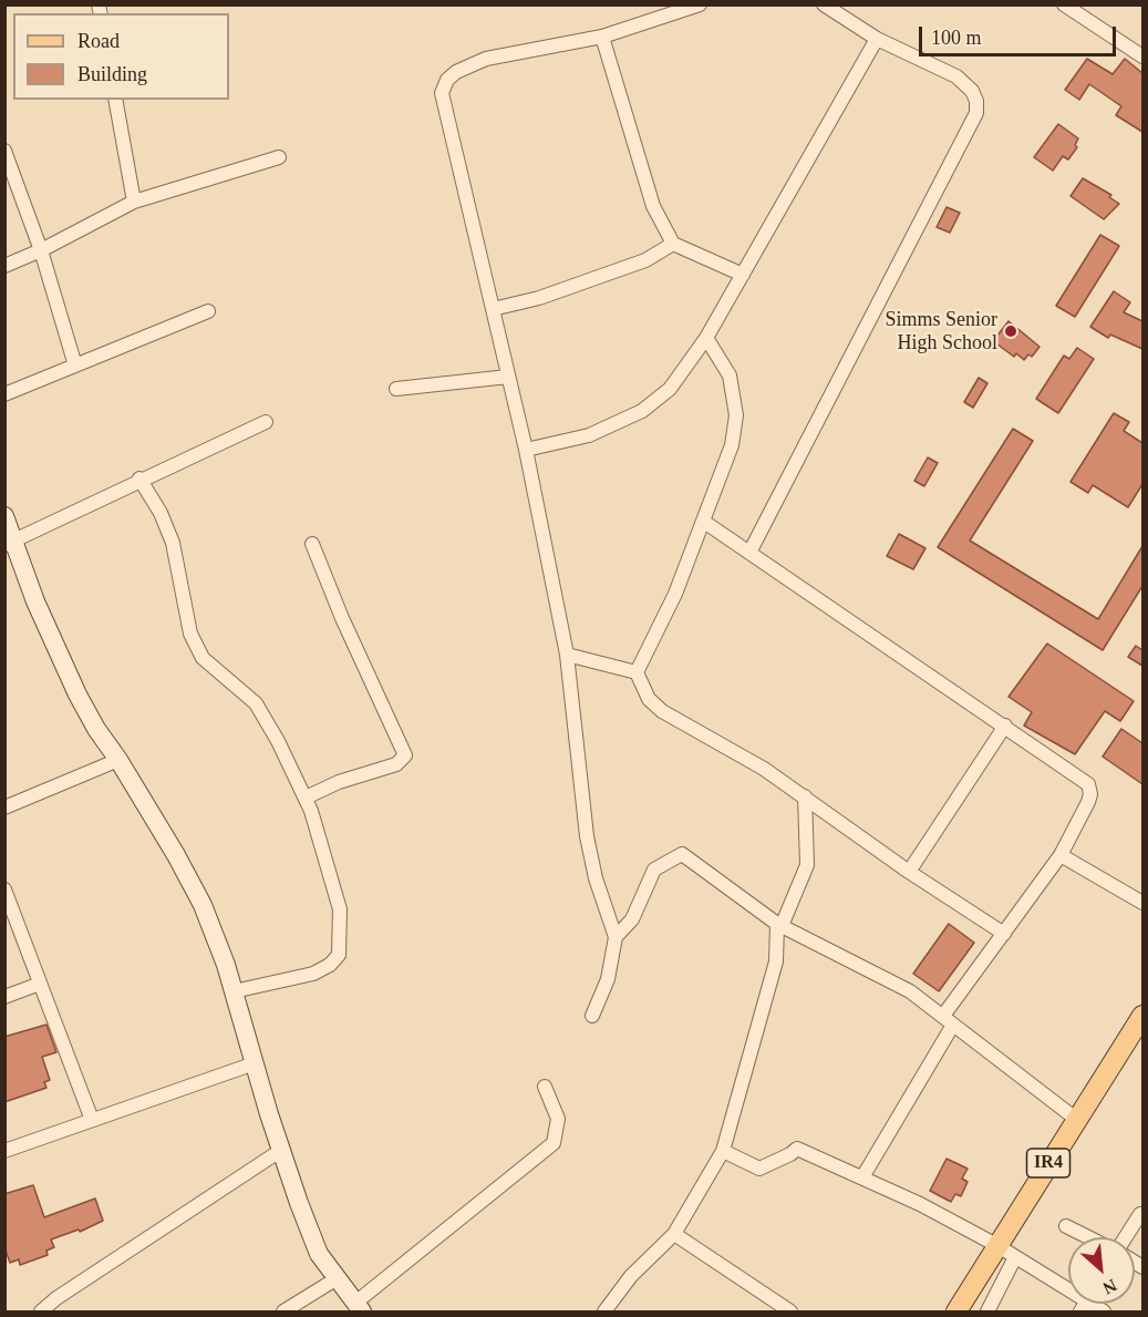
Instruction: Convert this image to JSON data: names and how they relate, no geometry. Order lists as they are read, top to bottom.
{
  "streets": {
    "main road": ["IR4"]
  },
  "places": ["Simms Senior High School"],
  "legend": ["Road", "Building"],
  "scale_bar": "100 m",
  "north": "bottom right"
}
